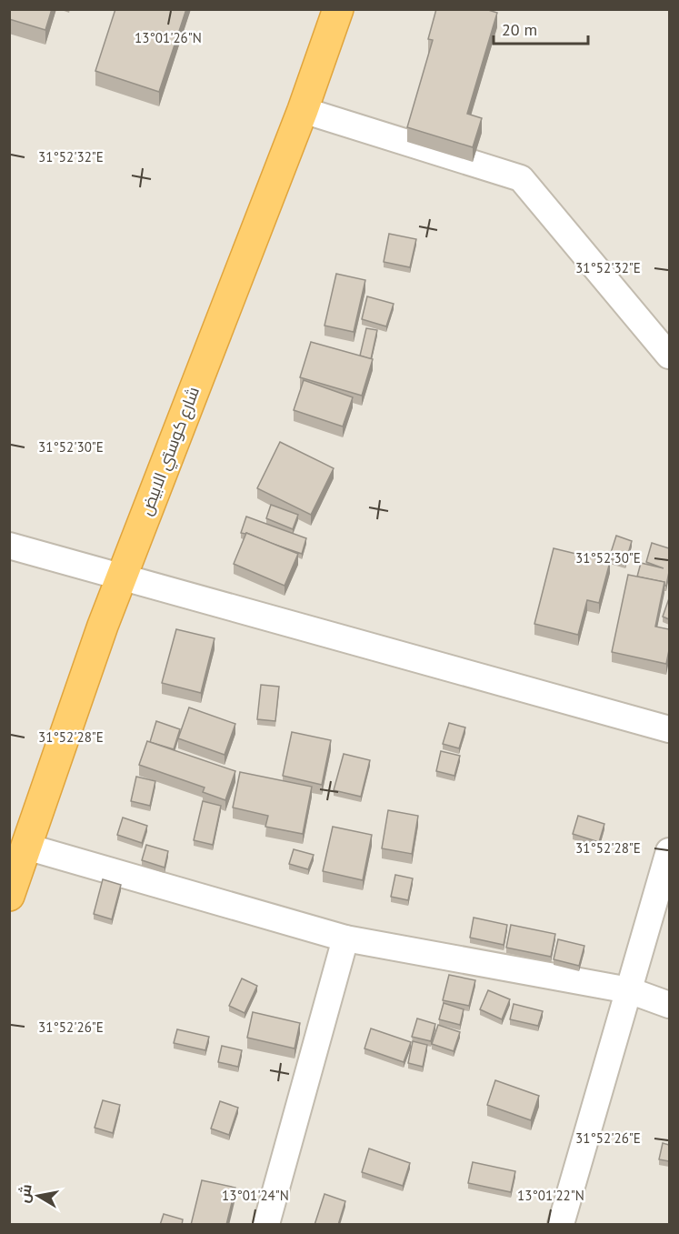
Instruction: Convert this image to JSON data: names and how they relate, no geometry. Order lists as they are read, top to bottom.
{
  "streets": {
    "highway": ["شارع كوستي الابيض"]
  },
  "scale_bar": "20 m",
  "north": "left",
  "coordinates": [
    "13°01'26\"N",
    "31°52'32\"E",
    "31°52'30\"E",
    "31°52'28\"E",
    "31°52'26\"E",
    "13°01'24\"N",
    "13°01'22\"N"
  ]
}
